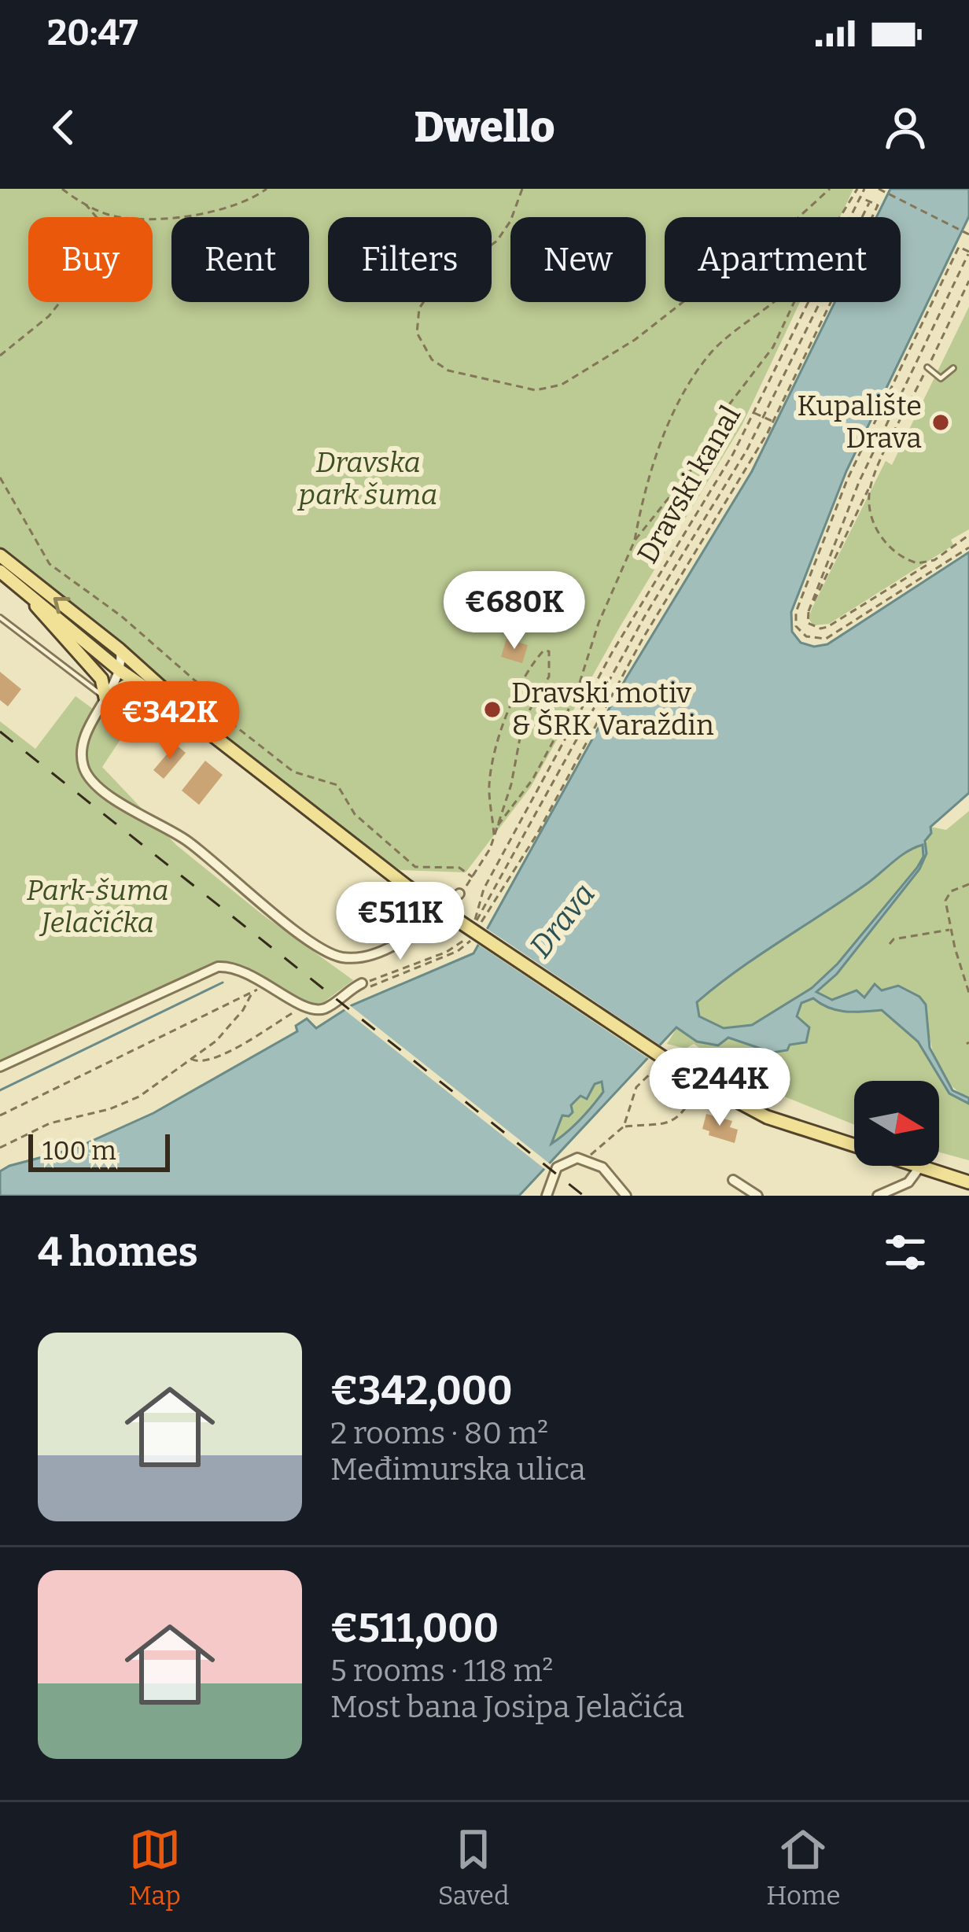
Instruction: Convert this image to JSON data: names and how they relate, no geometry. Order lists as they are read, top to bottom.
{
  "streets": {
    "path": ["Dravski kanal"]
  },
  "water": ["Drava"],
  "parks": ["Dravska park šuma", "Park-šuma Jelačićka"],
  "places": ["Kupalište Drava", "Dravski motiv & ŠRK Varaždin"],
  "scale_bar": "100 m",
  "north": "right",
  "page": {
    "status": "20:47",
    "header": "Dwello",
    "chip": [
      "Buy",
      "Rent",
      "Filters",
      "New",
      "Apartment"
    ],
    "price": [
      "€680K",
      "€342K",
      "€511K",
      "€244K"
    ],
    "scale": "100 m",
    "heading": "4 homes",
    "list": [
      {
        "name": "€342,000",
        "note": "2 rooms · 80 m² · Međimurska ulica"
      },
      {
        "name": "€511,000",
        "note": "5 rooms · 118 m² · Most bana Josipa Jelačića"
      }
    ],
    "tabs": ["Map", "Saved", "Home"]
  }
}
